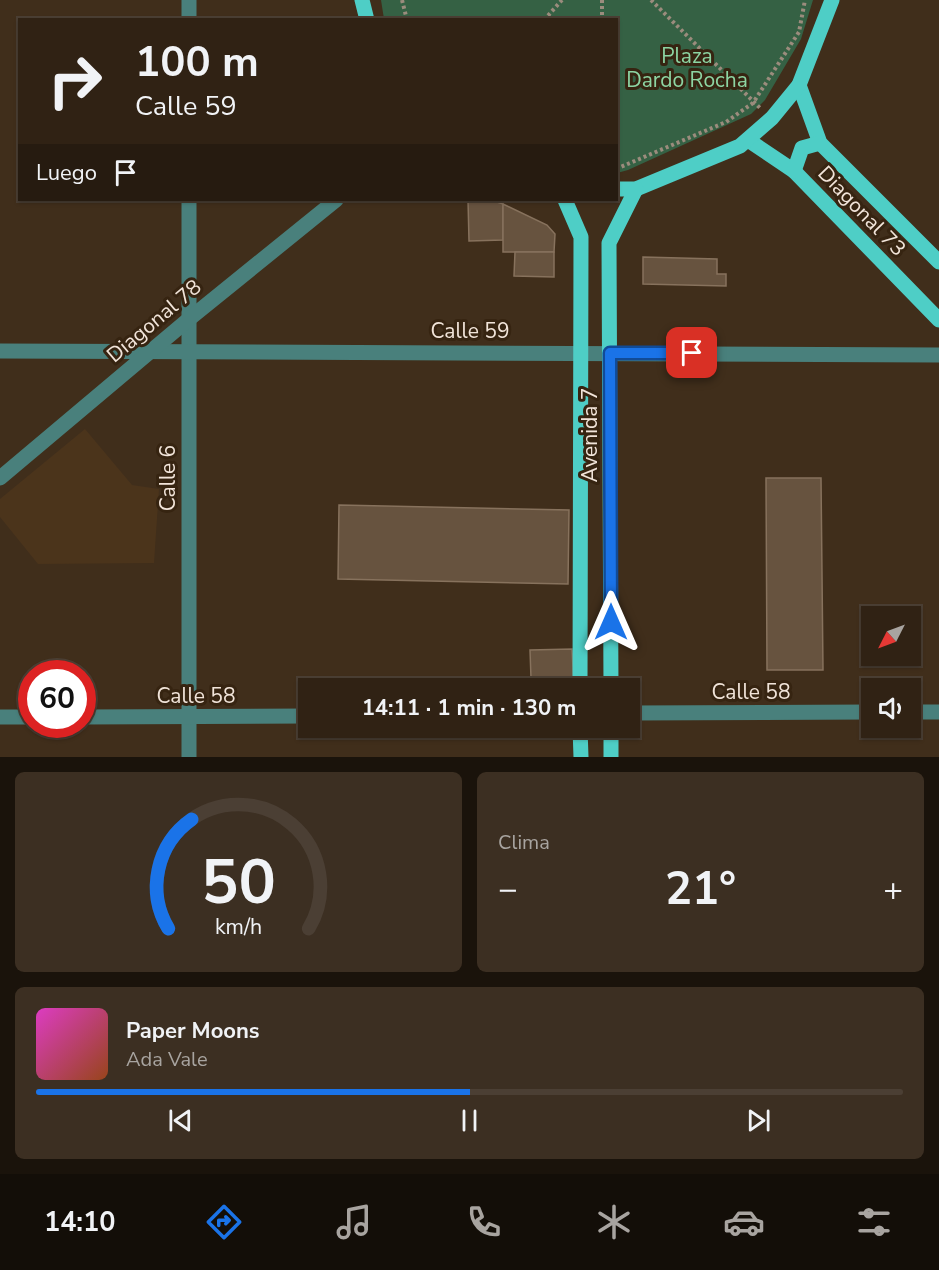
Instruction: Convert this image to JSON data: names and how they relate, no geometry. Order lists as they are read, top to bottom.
{
  "streets": {
    "main road": ["Diagonal 73", "Avenida 7"],
    "street": [
      "Diagonal 78",
      "Calle 59",
      "Calle 6",
      "Calle 58"
    ]
  },
  "crossings": [
    ["Diagonal 78", "Calle 59"],
    ["Diagonal 78", "Calle 6"],
    ["Calle 59", "Avenida 7"],
    ["Calle 59", "Calle 6"],
    ["Calle 6", "Calle 58"]
  ],
  "parks": ["Plaza Dardo Rocha"],
  "north": "bottom left",
  "page": {
    "turn": ["100 m", "Calle 59"],
    "then": "Luego",
    "limit": "60",
    "trip": "14:11 · 1 min · 130 m",
    "tile": "Clima",
    "heat": ["−", "21°", "+"],
    "song": ["Paper Moons", "Ada Vale"],
    "tabs": "14:10",
    "gauge": ["50", "km/h"]
  }
}
